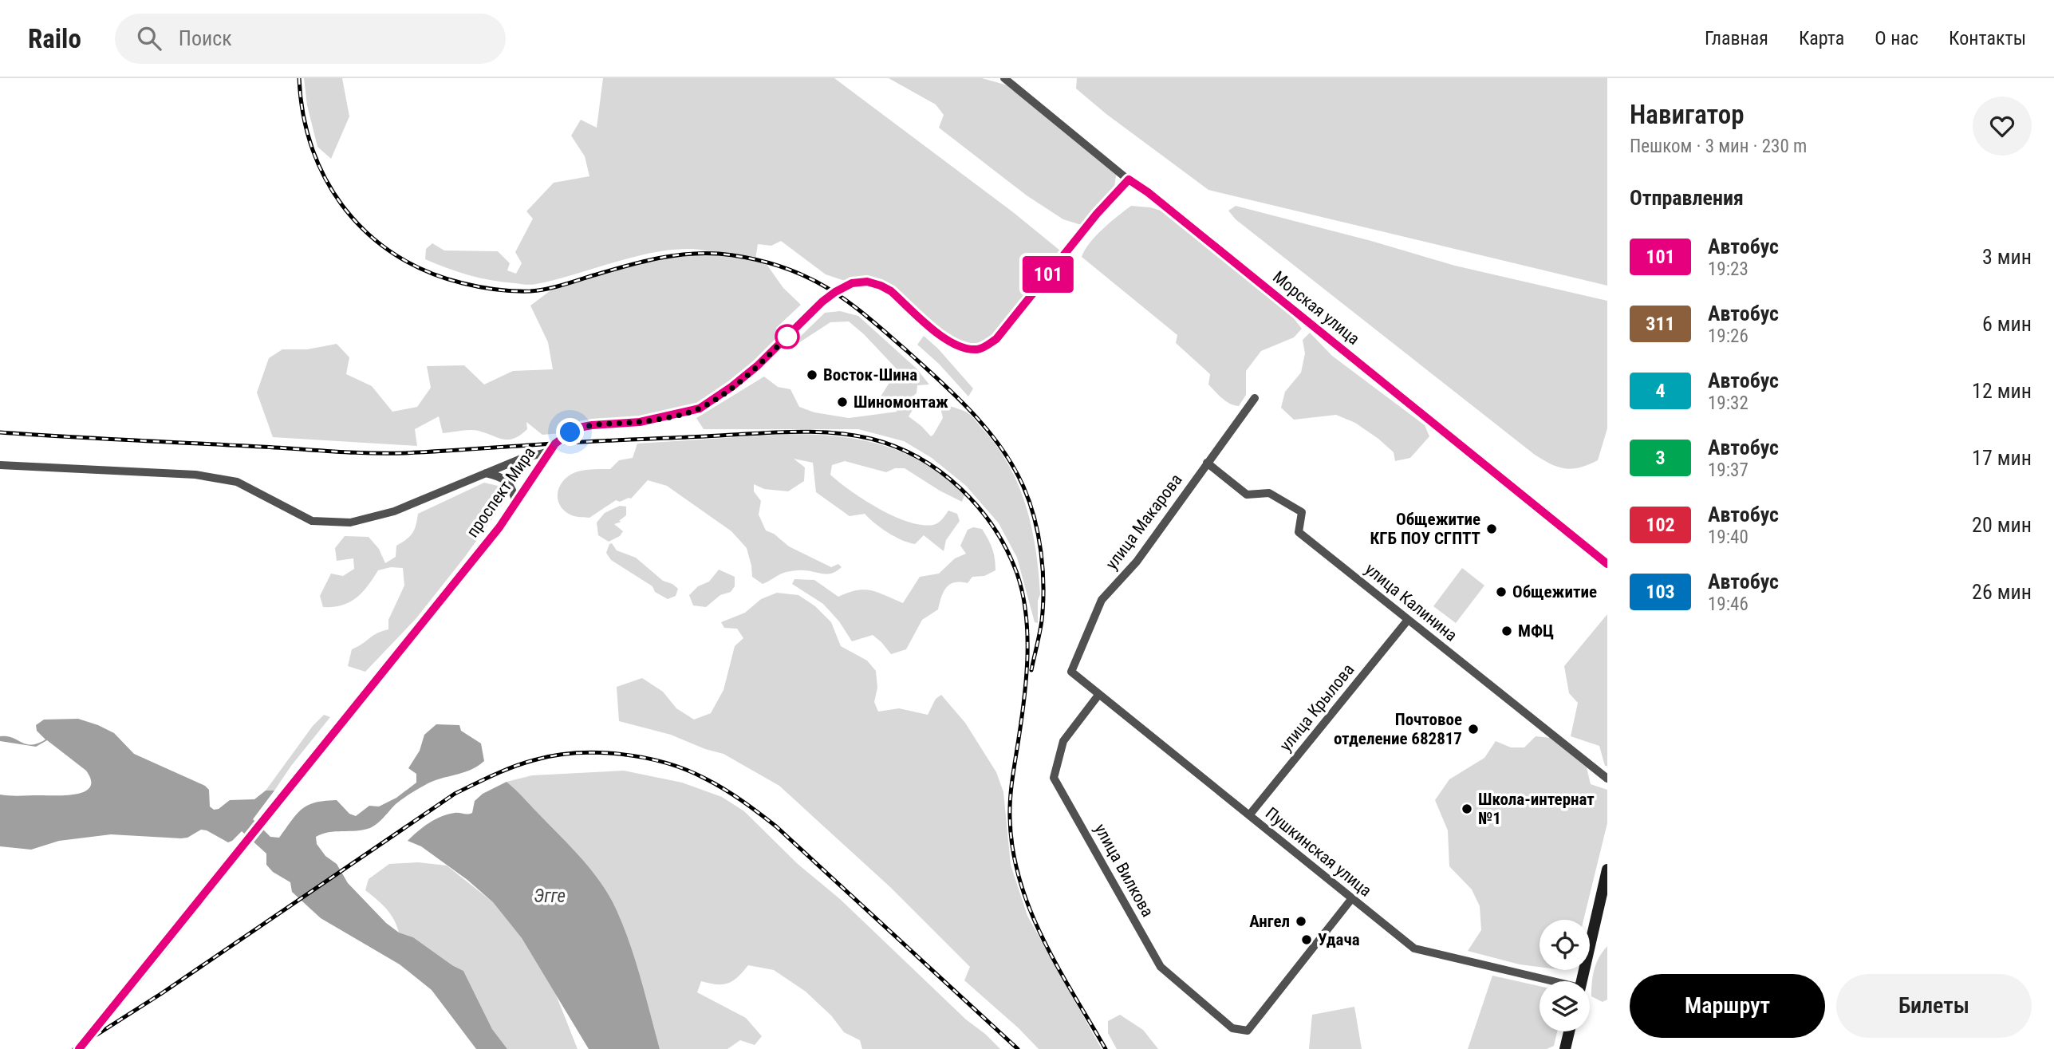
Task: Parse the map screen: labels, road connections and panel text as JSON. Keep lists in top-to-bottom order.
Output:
{
  "streets": {
    "main road": ["Морская улица", "проспект Мира"],
    "street": [
      "улица Макарова",
      "улица Калинина",
      "улица Крылова",
      "Пушкинская улица",
      "улица Вилкова"
    ]
  },
  "crossings": [
    ["Морская улица", "проспект Мира"],
    ["улица Макарова", "улица Калинина"],
    ["улица Макарова", "Пушкинская улица"],
    ["улица Калинина", "улица Крылова"],
    ["улица Крылова", "Пушкинская улица"],
    ["Пушкинская улица", "улица Вилкова"]
  ],
  "water": ["Эгге"],
  "places": [
    "Восток-Шина",
    "Шиномонтаж",
    "Общежитие КГБ ПОУ СГПТТ",
    "Общежитие",
    "МФЦ",
    "Почтовое отделение 682817",
    "Школа-интернат №1",
    "Ангел",
    "Удача"
  ],
  "lines": ["bus line 101"],
  "page": {
    "header": "Railo",
    "search": "Поиск",
    "nav": [
      "Главная",
      "Карта",
      "О нас",
      "Контакты"
    ],
    "on_map": "101",
    "heading": [
      ["Навигатор", "Пешком · 3 мин · 230 m"],
      "Отправления"
    ],
    "list": [
      {
        "mark": "101",
        "name": "Автобус",
        "note": "19:23",
        "value": "3 мин"
      },
      {
        "mark": "311",
        "name": "Автобус",
        "note": "19:26",
        "value": "6 мин"
      },
      {
        "mark": "4",
        "name": "Автобус",
        "note": "19:32",
        "value": "12 мин"
      },
      {
        "mark": "3",
        "name": "Автобус",
        "note": "19:37",
        "value": "17 мин"
      },
      {
        "mark": "102",
        "name": "Автобус",
        "note": "19:40",
        "value": "20 мин"
      },
      {
        "mark": "103",
        "name": "Автобус",
        "note": "19:46",
        "value": "26 мин"
      }
    ],
    "buttons": ["Маршрут", "Билеты"]
  }
}
